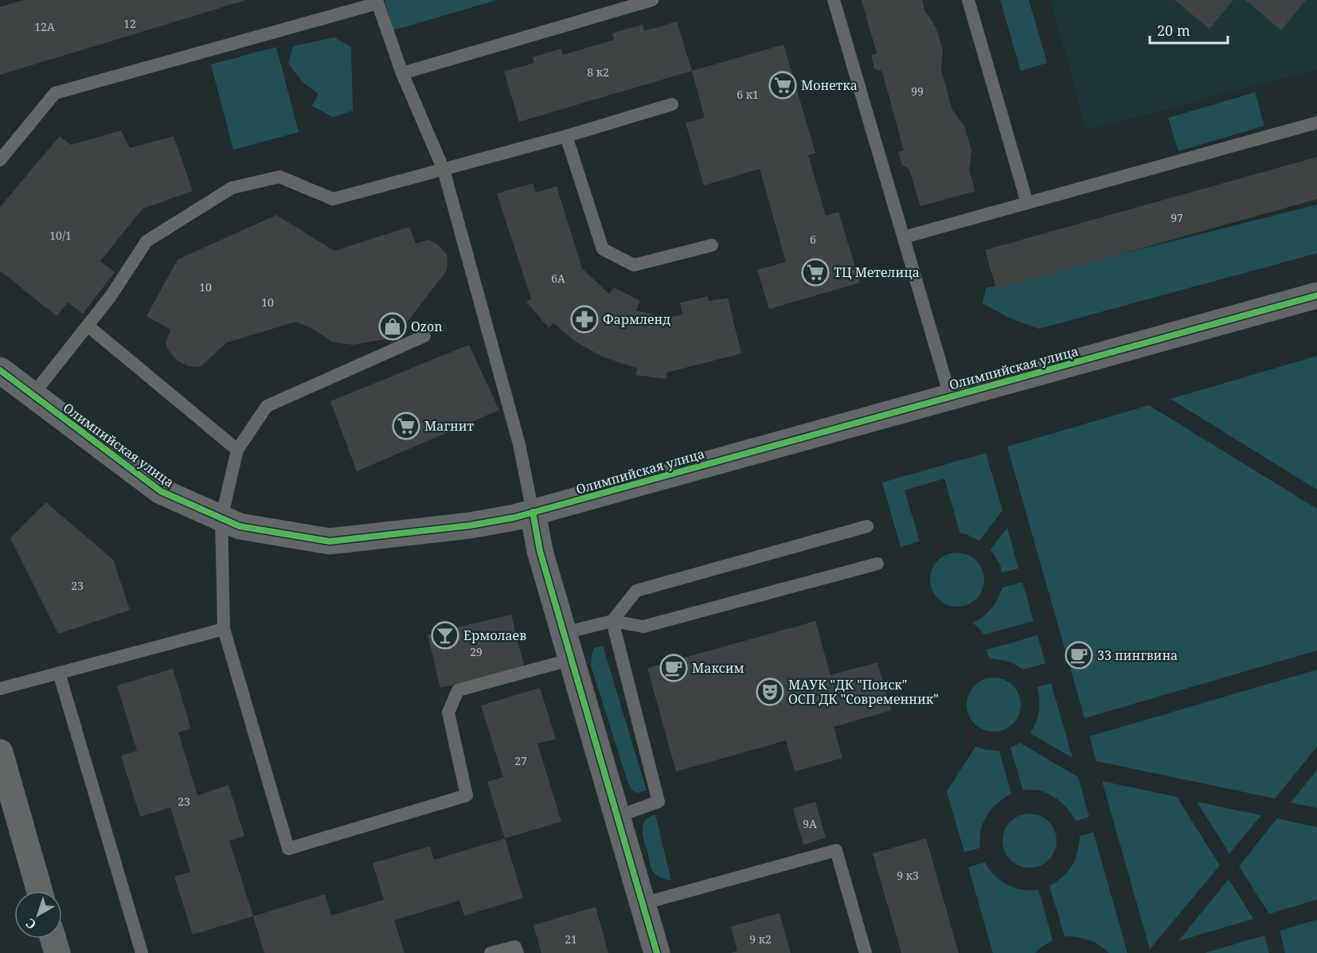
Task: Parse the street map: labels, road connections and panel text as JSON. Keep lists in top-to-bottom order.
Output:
{
  "streets": {
    "street": ["Олимпийская улица"]
  },
  "places": {
    "supermarket": ["Монетка", "ТЦ Метелица", "Магнит"],
    "pharmacy": ["Фармленд"],
    "shop": ["Ozon"],
    "bar": ["Ермолаев"],
    "cafe": ["33 пингвина", "Максим"],
    "theatre": ["МАУК \"ДК \"Поиск\" ОСП ДК \"Современник\""]
  },
  "house_numbers": [
    "12",
    "12А",
    "8 к2",
    "99",
    "6 к1",
    "97",
    "10/1",
    "6",
    "6А",
    "10",
    "10",
    "23",
    "29",
    "27",
    "23",
    "9А",
    "9 к3",
    "21",
    "9 к2"
  ],
  "scale_bar": "20 m",
  "north": "bottom left"
}
